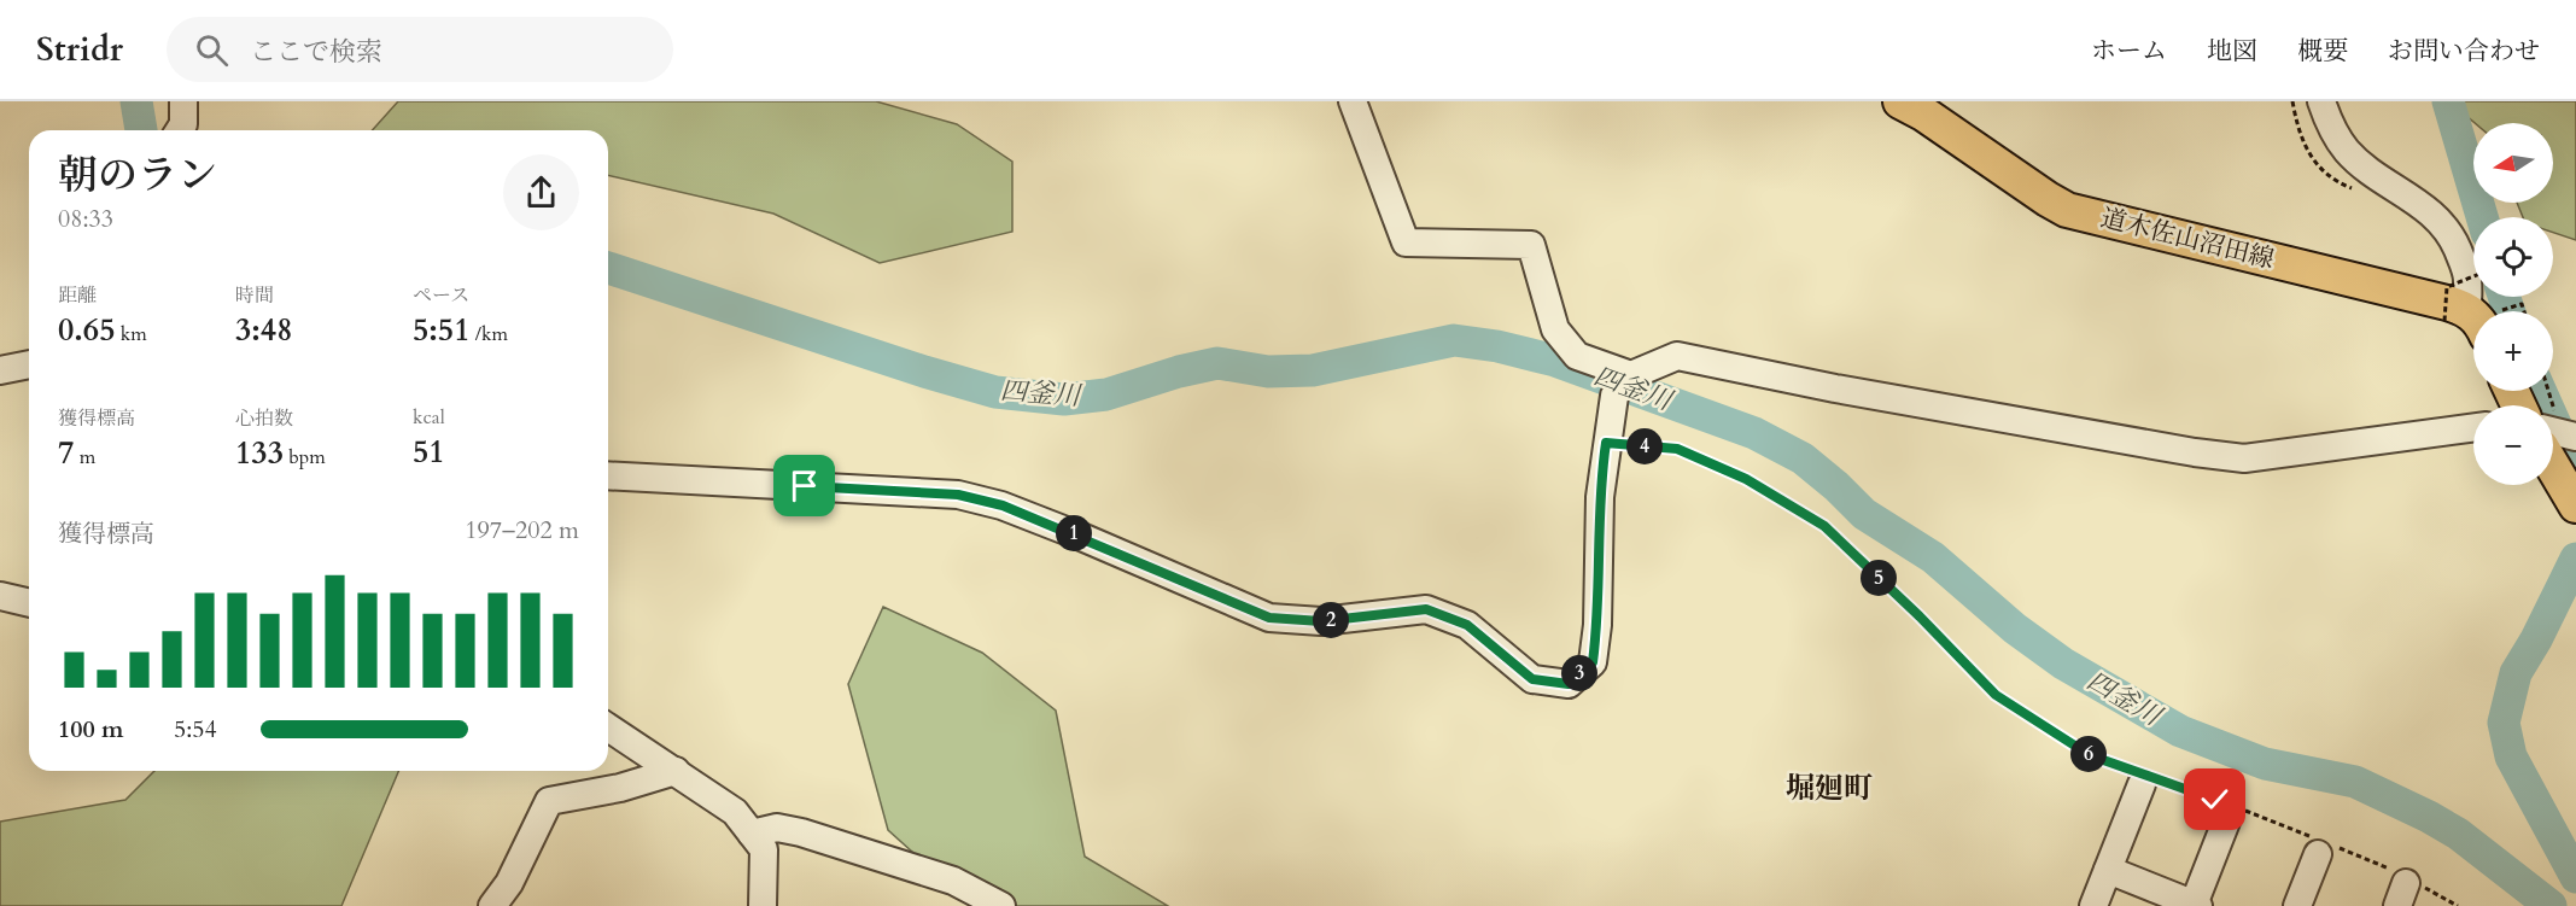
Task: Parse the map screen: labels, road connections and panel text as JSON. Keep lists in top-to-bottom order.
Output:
{
  "streets": {
    "main road": ["道木佐山沼田線"]
  },
  "districts": ["堀廻町"],
  "water": ["四釜川"],
  "north": "left",
  "page": {
    "header": "Stridr",
    "search": "ここで検索",
    "nav": [
      "ホーム",
      "地図",
      "概要",
      "お問い合わせ"
    ],
    "map_buttons": ["+", "−"],
    "heading": ["朝のラン", "08:33"],
    "stats": [
      ["距離", "0.65 km"],
      ["時間", "3:48"],
      ["ペース", "5:51 /km"],
      ["獲得標高", "7 m"],
      ["心拍数", "133 bpm"],
      ["kcal", "51"]
    ],
    "pins": [
      "4",
      "1",
      "5",
      "2",
      "3",
      "6"
    ],
    "chart": ["獲得標高", "197–202 m"],
    "list": [
      {
        "name": "100 m",
        "note": "5:54"
      }
    ]
  }
}
